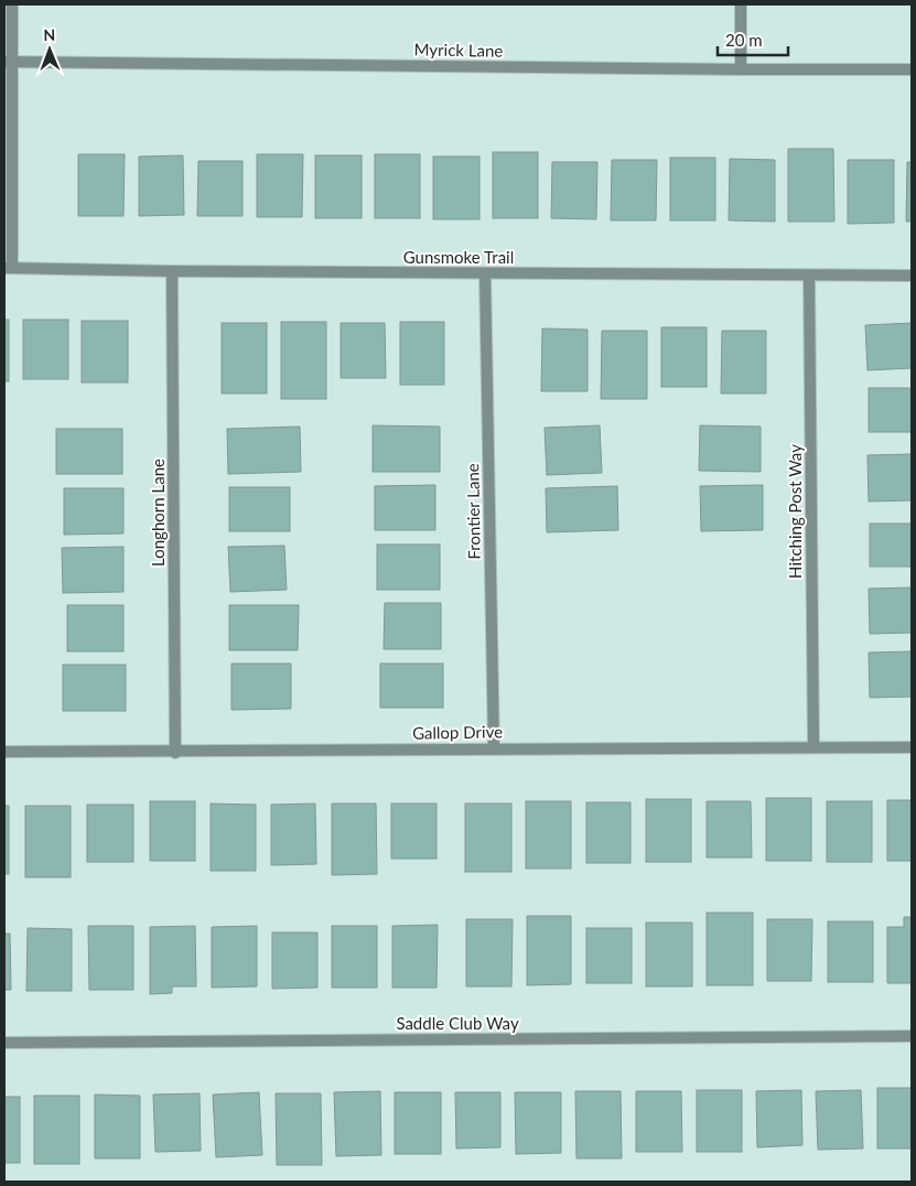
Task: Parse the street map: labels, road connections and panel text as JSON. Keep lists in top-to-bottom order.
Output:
{
  "streets": {
    "street": [
      "Myrick Lane",
      "Gunsmoke Trail",
      "Frontier Lane",
      "Hitching Post Way",
      "Longhorn Lane",
      "Gallop Drive",
      "Saddle Club Way"
    ]
  },
  "crossings": [
    ["Gunsmoke Trail", "Frontier Lane"],
    ["Gunsmoke Trail", "Hitching Post Way"],
    ["Gunsmoke Trail", "Longhorn Lane"],
    ["Frontier Lane", "Gallop Drive"],
    ["Hitching Post Way", "Gallop Drive"],
    ["Longhorn Lane", "Gallop Drive"]
  ],
  "scale_bar": "20 m",
  "north": "top"
}
